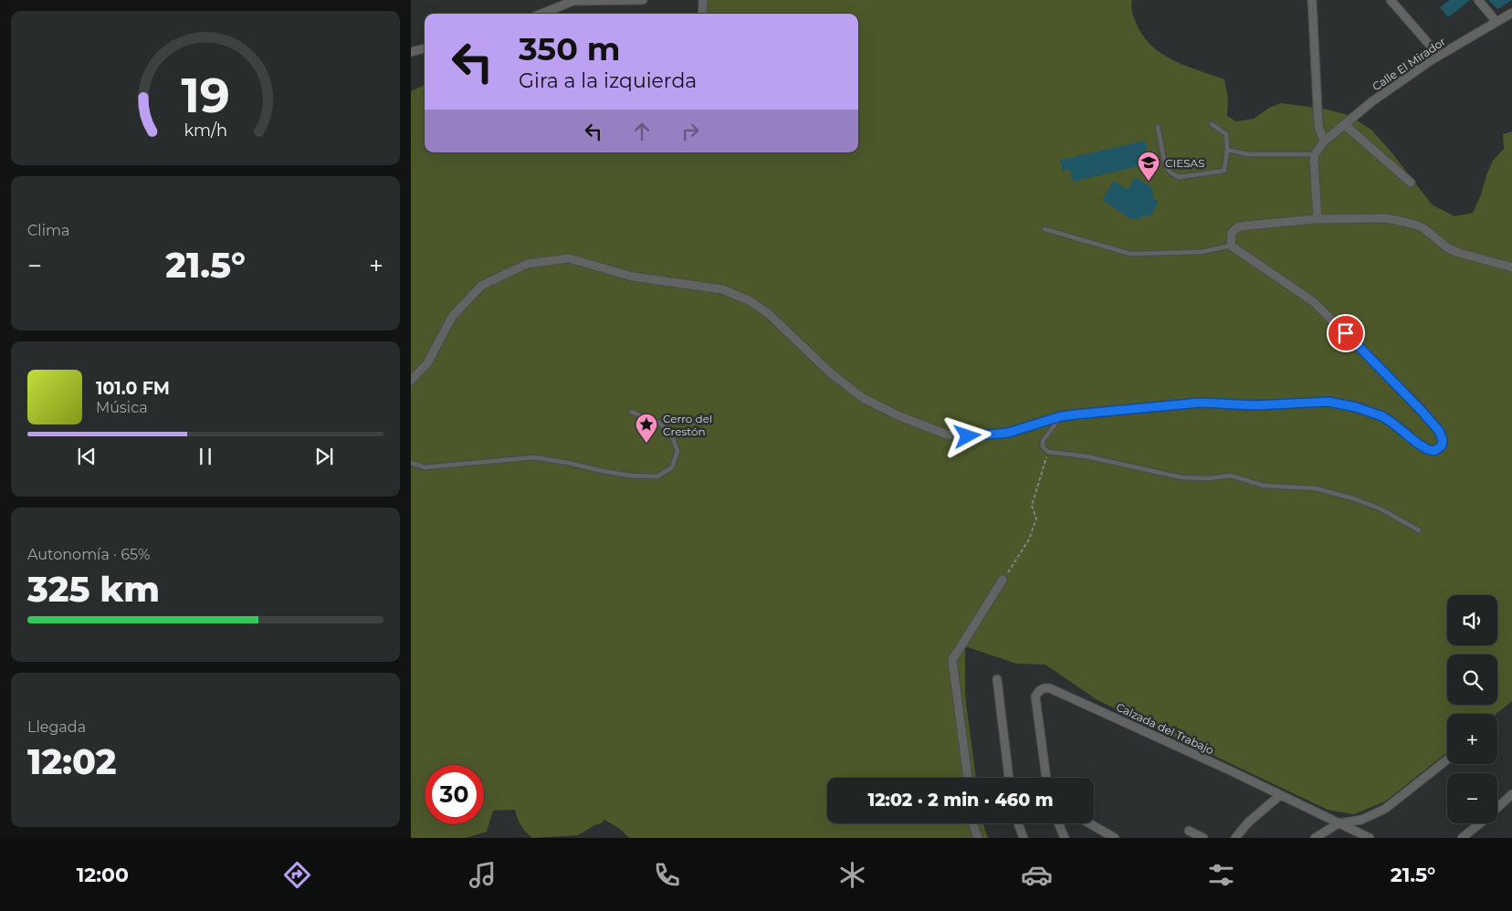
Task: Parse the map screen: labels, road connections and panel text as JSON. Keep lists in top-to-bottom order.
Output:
{
  "streets": {
    "street": ["Calle El Mirador", "Calzada del Trabajo"]
  },
  "places": {
    "school or university": ["CIESAS"],
    "place": ["Cerro del Crestón"]
  },
  "page": {
    "turn": ["350 m", "Gira a la izquierda"],
    "tile": [
      "Clima",
      ["Autonomía · 65%", "325 km"],
      ["Llegada", "12:02"]
    ],
    "heat": ["−", "21.5°", "+"],
    "song": ["101.0 FM", "Música"],
    "map_buttons": ["+", "−"],
    "limit": "30",
    "trip": "12:02 · 2 min · 460 m",
    "tabs": ["12:00", "21.5°"],
    "gauge": ["19", "km/h"]
  }
}
